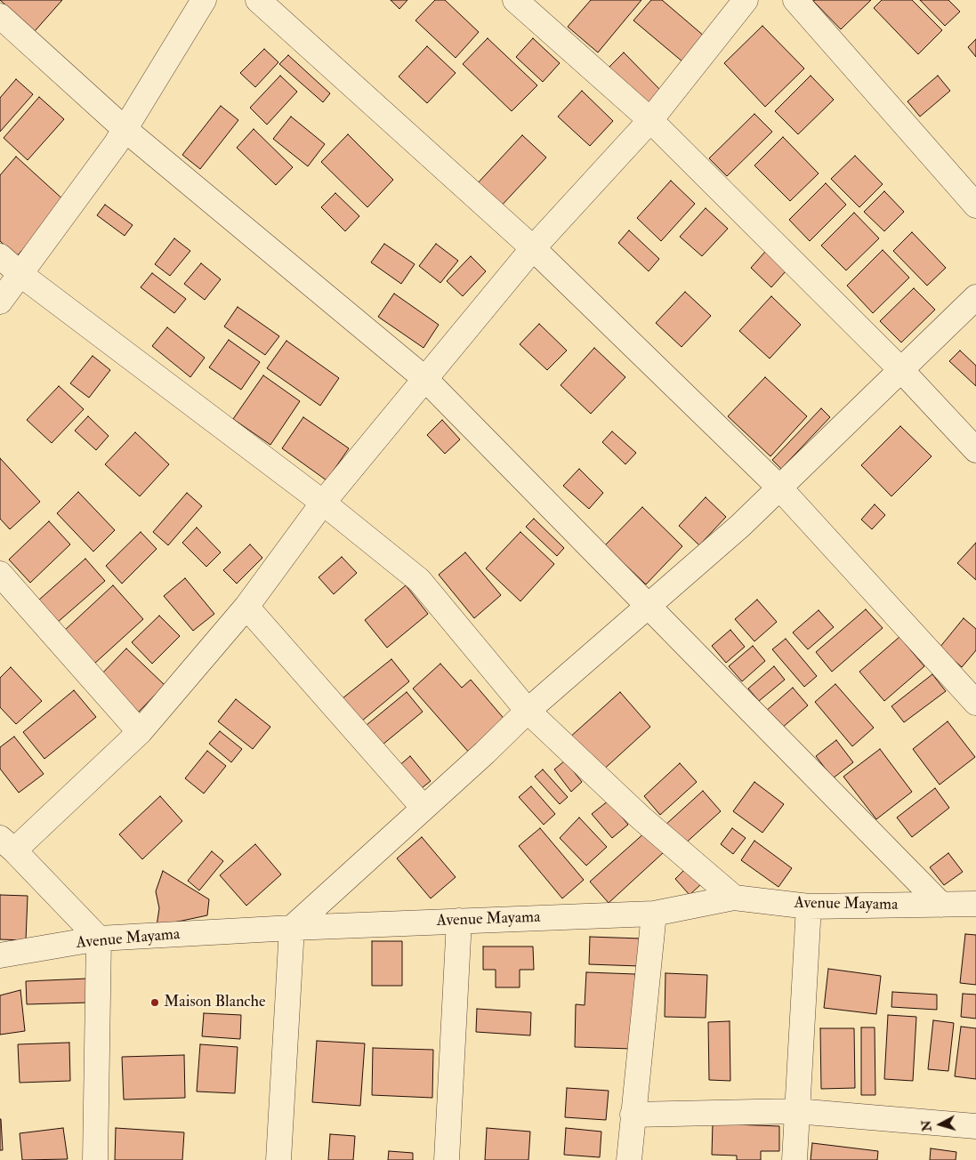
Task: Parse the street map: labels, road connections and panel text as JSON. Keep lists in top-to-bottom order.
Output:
{
  "streets": {
    "street": ["Avenue Mayama"]
  },
  "places": ["Maison Blanche"],
  "north": "left"
}
